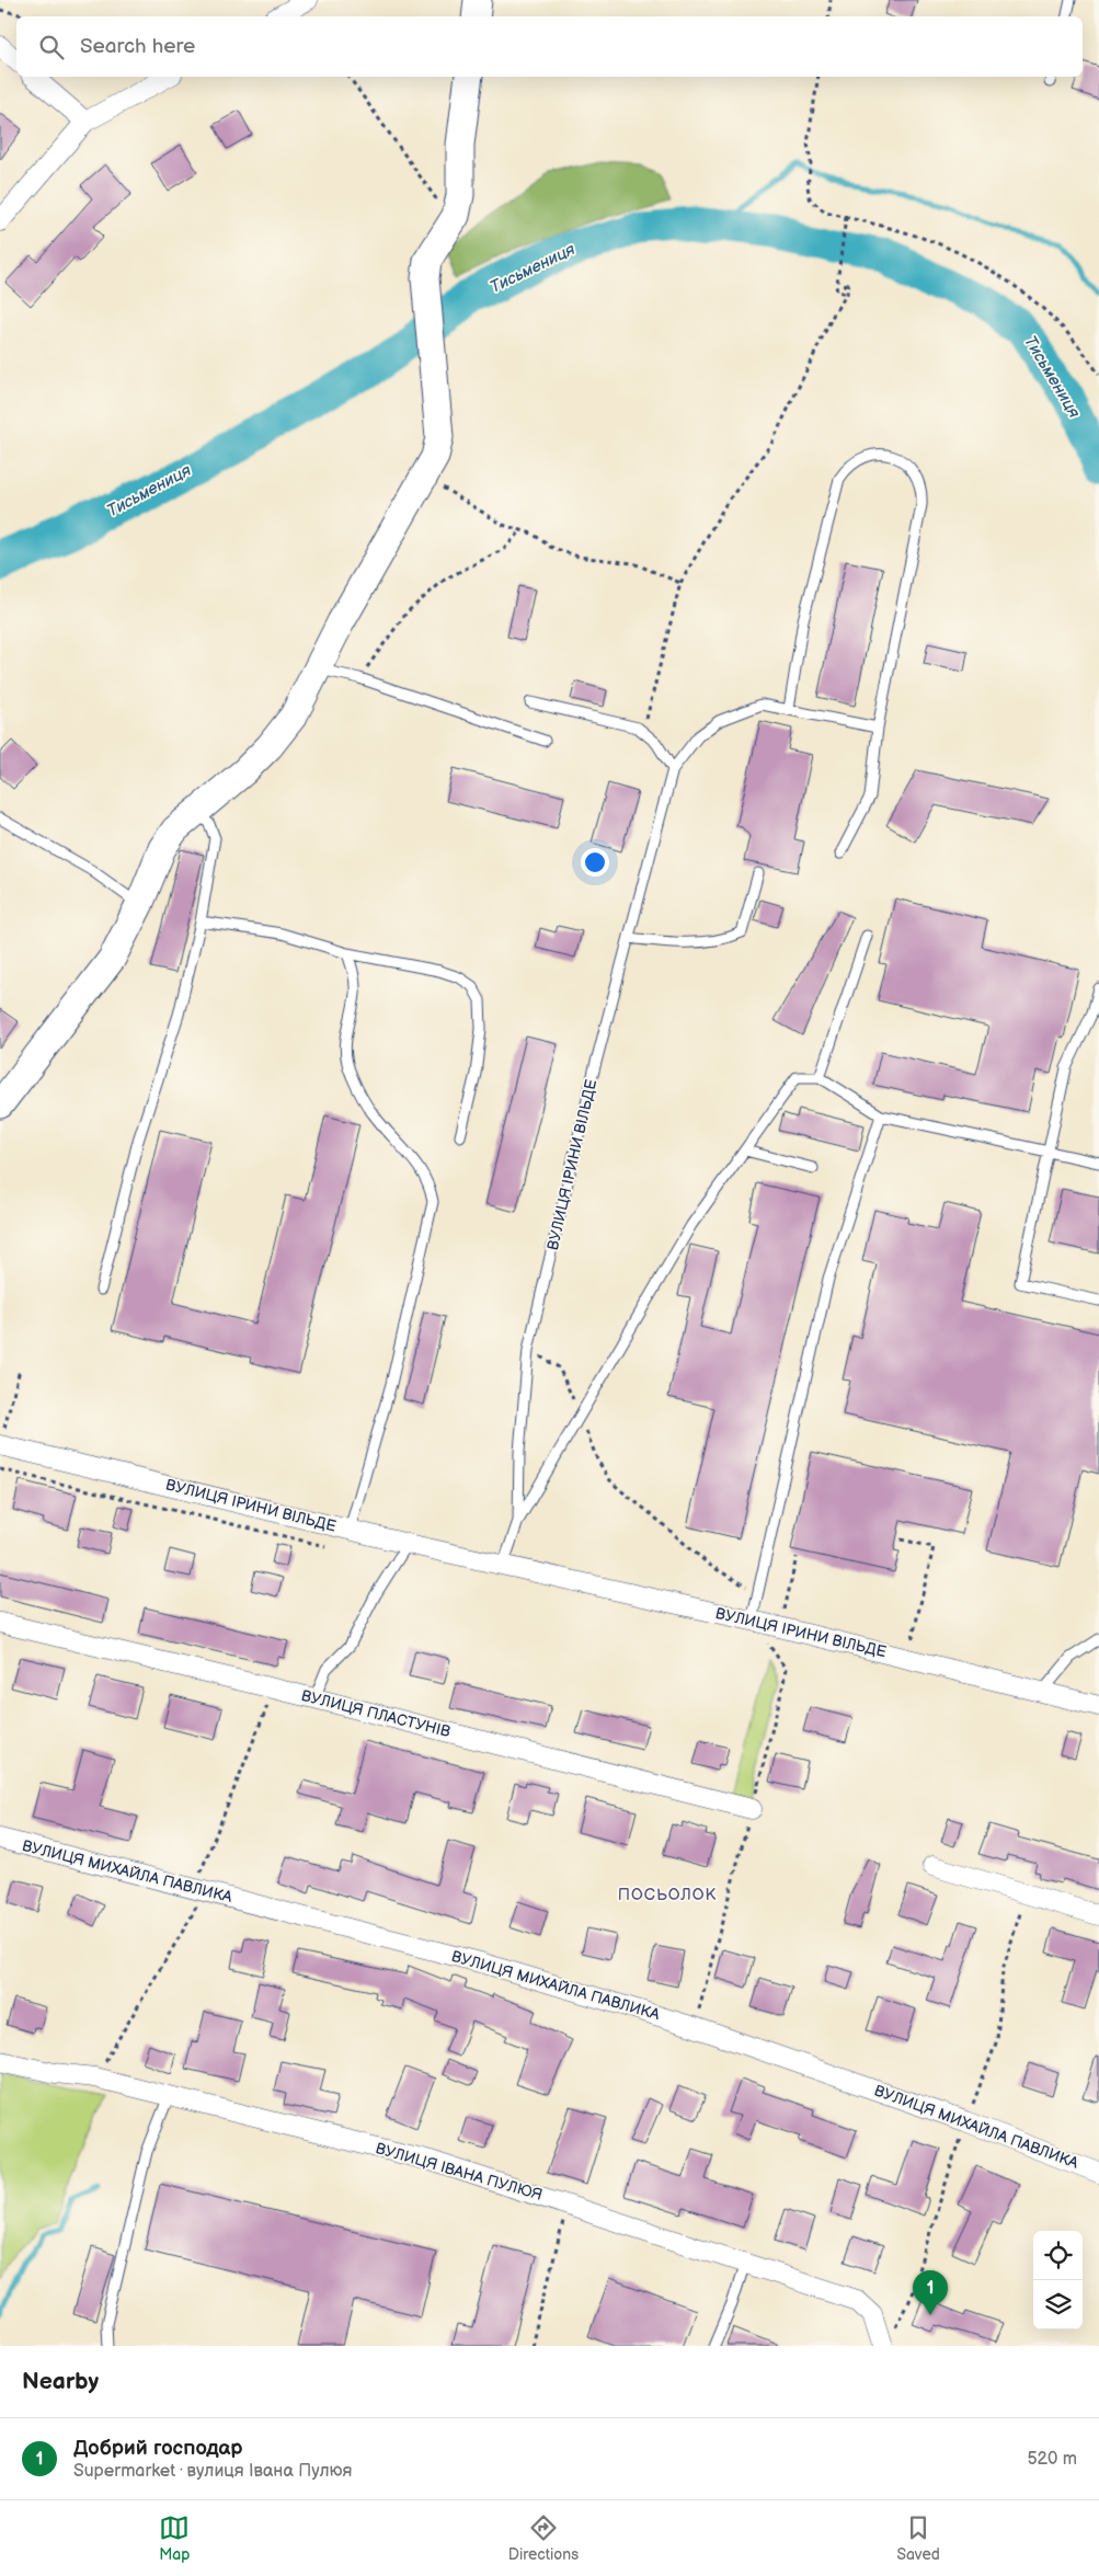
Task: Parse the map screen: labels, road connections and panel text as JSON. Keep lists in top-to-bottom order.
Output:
{
  "streets": {
    "street": [
      "ВУЛИЦЯ ІРИНИ ВІЛЬДЕ",
      "ВУЛИЦЯ ПЛАСТУНІВ",
      "ВУЛИЦЯ МИХАЙЛА ПАВЛИКА",
      "ВУЛИЦЯ ІВАНА ПУЛЮЯ"
    ]
  },
  "districts": ["ПОСЬОЛОК"],
  "water": ["Тисьмениця"],
  "page": {
    "search": "Search here",
    "pins": "1",
    "heading": "Nearby",
    "list": [
      {
        "mark": "1",
        "name": "Добрий господар",
        "note": "Supermarket · вулиця Івана Пулюя",
        "value": "520 m"
      }
    ],
    "nav": ["Map", "Directions", "Saved"]
  }
}
